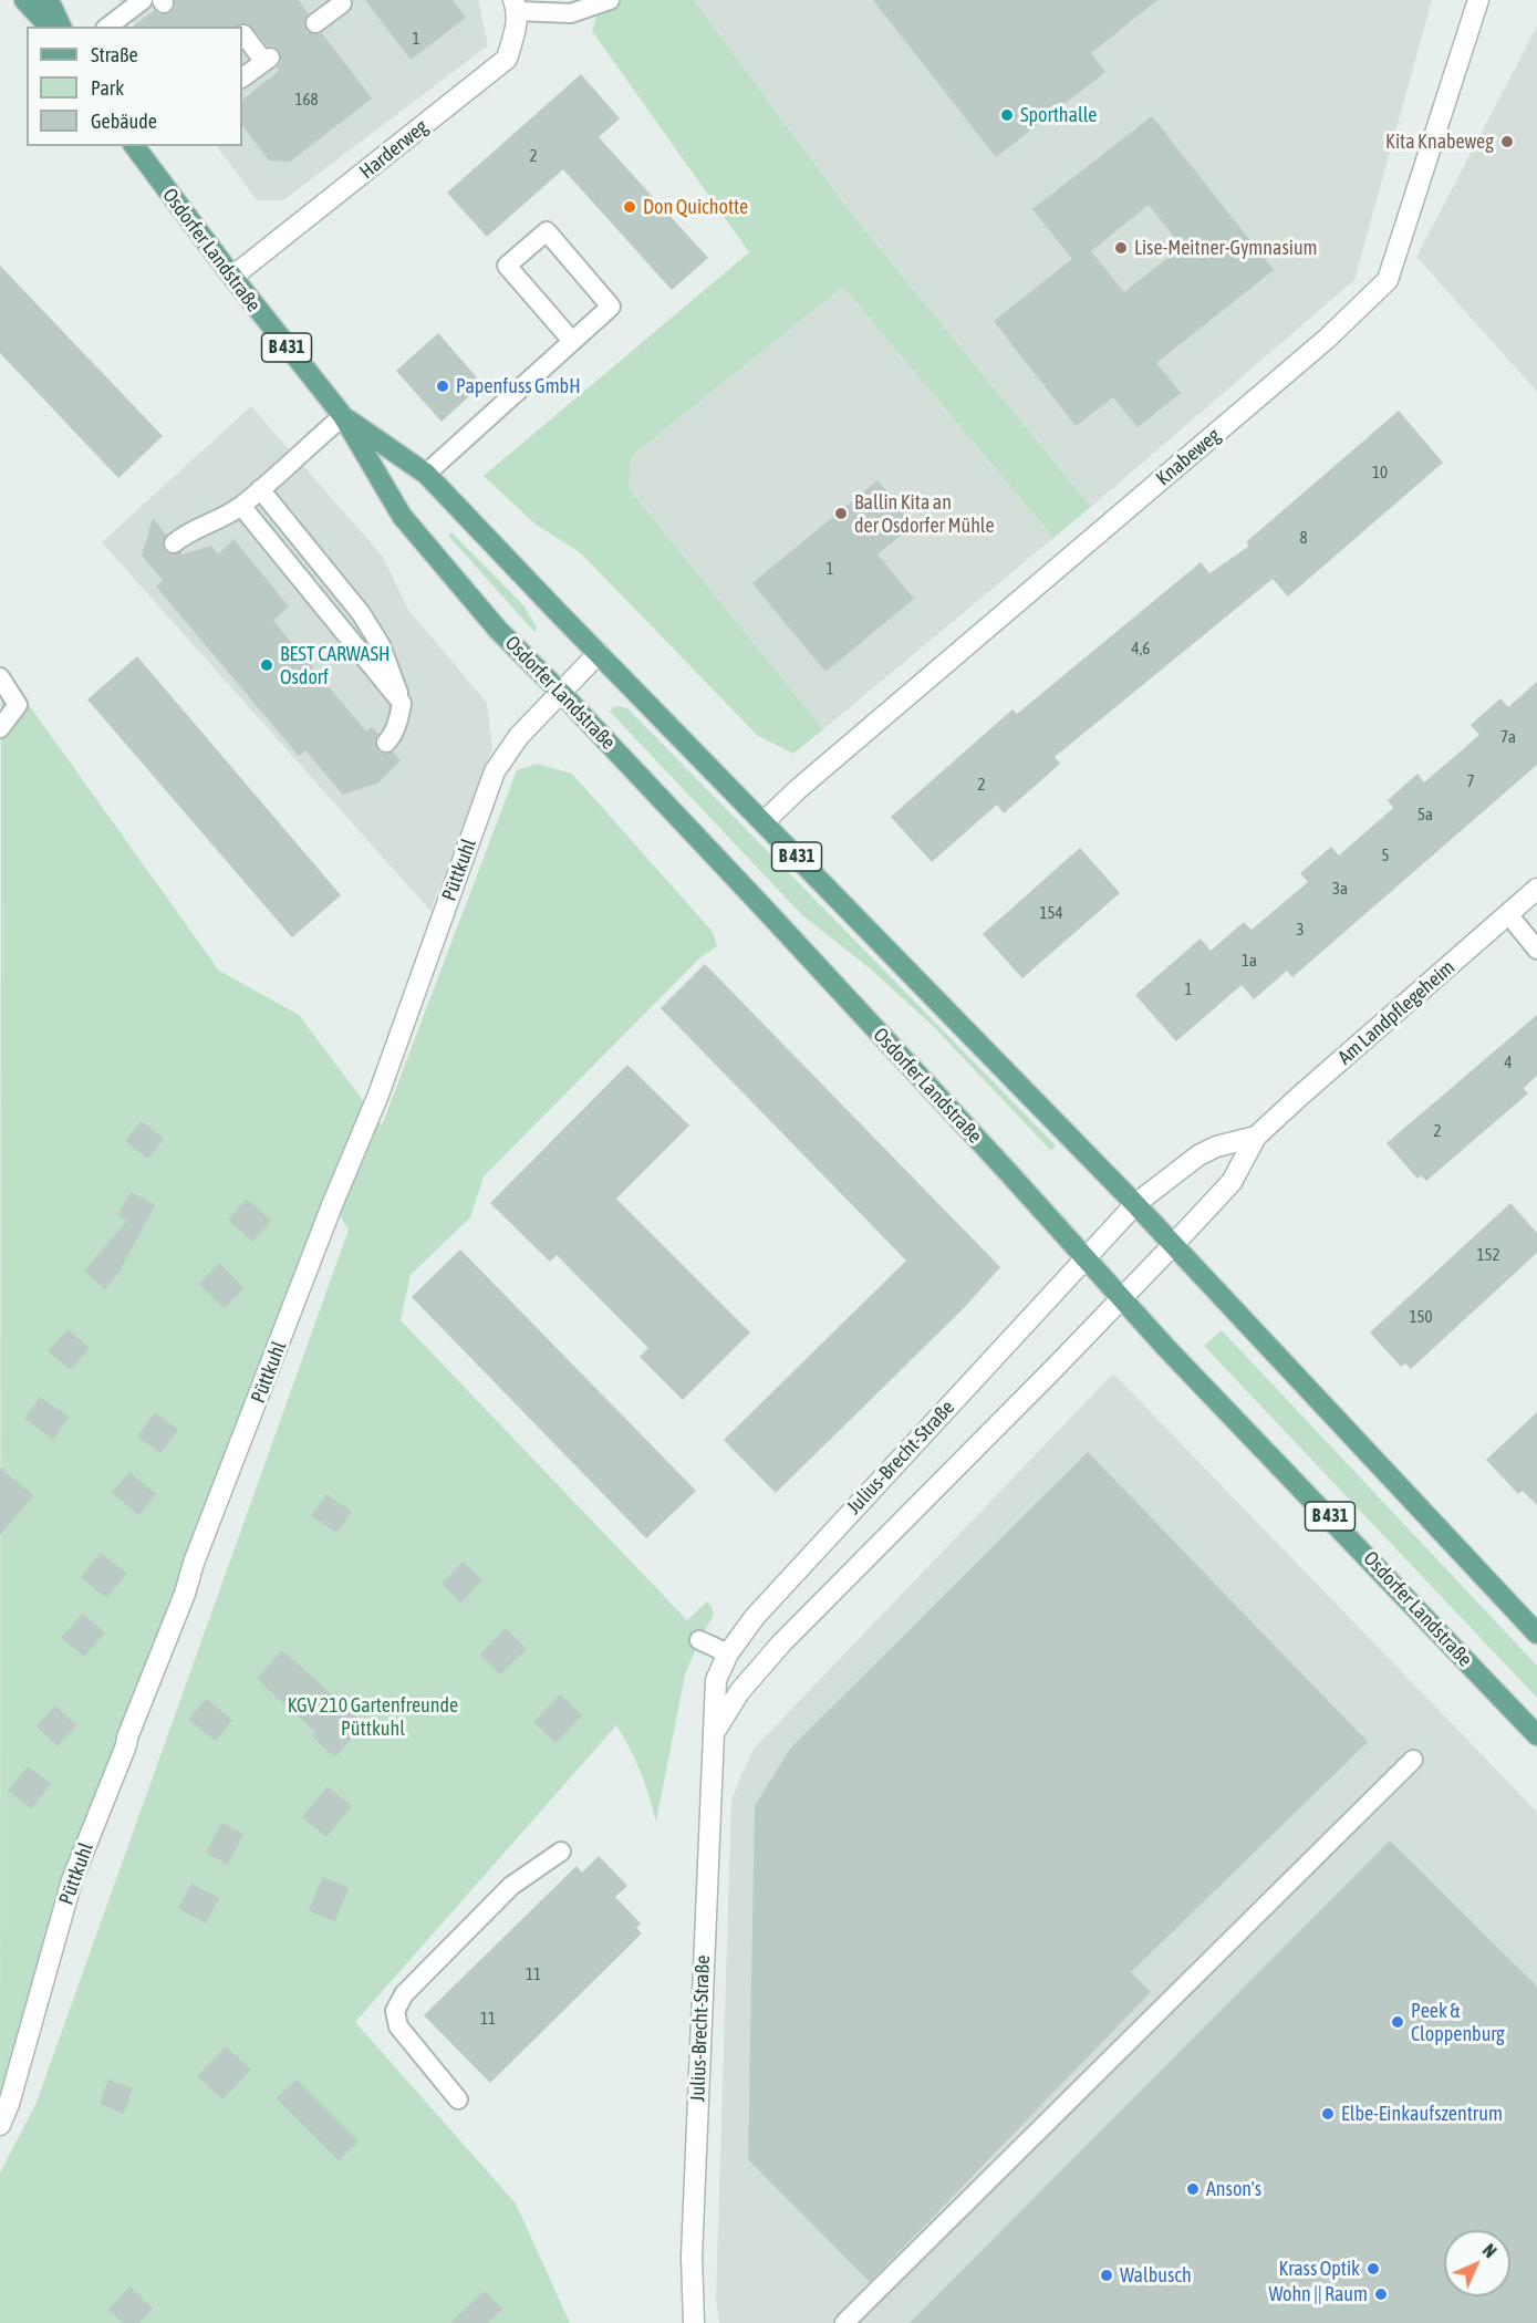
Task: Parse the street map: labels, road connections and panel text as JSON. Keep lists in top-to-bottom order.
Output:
{
  "streets": {
    "main road": ["Osdorfer Landstraße", "B 431"],
    "street": [
      "Harderweg",
      "Knabeweg",
      "Püttkuhl",
      "Am Landpflegeheim",
      "Julius-Brecht-Straße"
    ]
  },
  "crossings": [
    ["Harderweg", "Osdorfer Landstraße"],
    ["Osdorfer Landstraße", "Knabeweg"],
    ["Osdorfer Landstraße", "Püttkuhl"],
    ["Osdorfer Landstraße", "Am Landpflegeheim"],
    ["Osdorfer Landstraße", "Julius-Brecht-Straße"],
    ["Am Landpflegeheim", "Julius-Brecht-Straße"]
  ],
  "parks": ["KGV 210 Gartenfreunde Püttkuhl"],
  "places": [
    "Sporthalle",
    "Kita Knabeweg",
    "Don Quichotte",
    "Lise-Meitner-Gymnasium",
    "Papenfuss GmbH",
    "Ballin Kita an der Osdorfer Mühle",
    "BEST CARWASH Osdorf",
    "Peek & Cloppenburg",
    "Elbe-Einkaufszentrum",
    "Anson's",
    "Krass Optik",
    "Walbusch",
    "Wohn || Raum"
  ],
  "house_numbers": [
    "1",
    "168",
    "2",
    "10",
    "8",
    "1",
    "4,6",
    "7a",
    "7",
    "2",
    "5a",
    "5",
    "3a",
    "154",
    "3",
    "1a",
    "1",
    "4",
    "2",
    "152",
    "150",
    "11",
    "11"
  ],
  "legend": ["Straße", "Park", "Gebäude"],
  "north": "top right"
}
